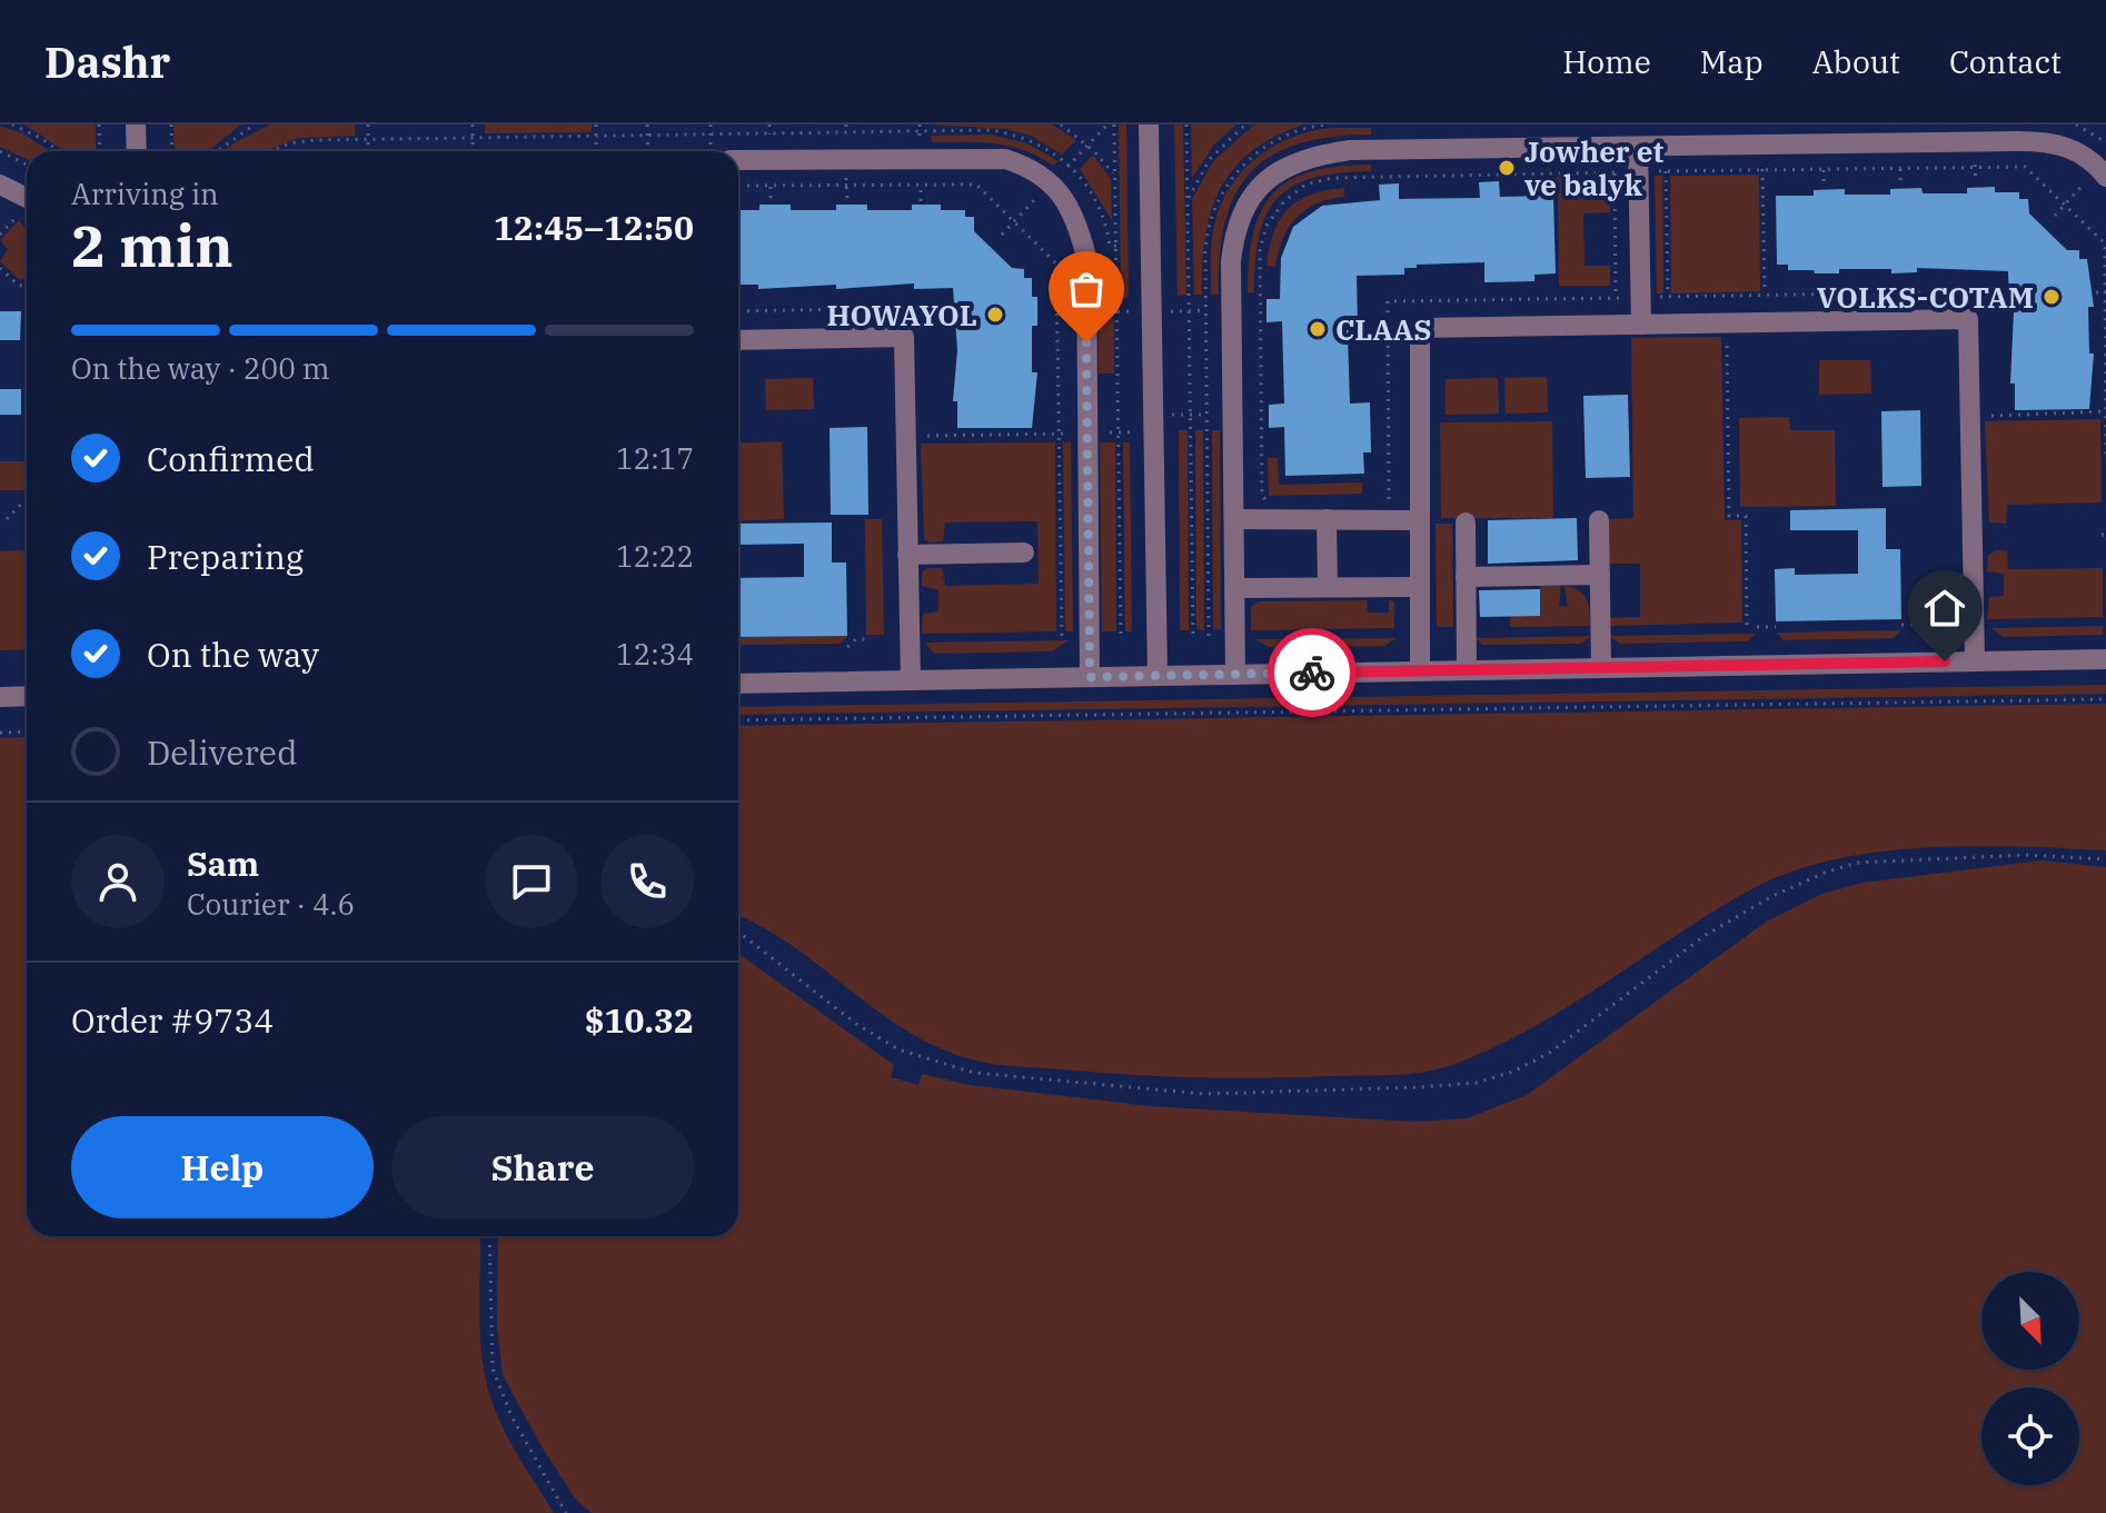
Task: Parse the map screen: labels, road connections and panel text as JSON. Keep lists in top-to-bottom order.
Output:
{
  "places": [
    "Jowher et ve balyk",
    "VOLKS-COTAM",
    "HOWAYOL",
    "CLAAS"
  ],
  "north": "bottom right",
  "page": {
    "header": "Dashr",
    "nav": [
      "Home",
      "Map",
      "About",
      "Contact"
    ],
    "heading": ["2 min", "Arriving in", "12:45–12:50"],
    "panel": [
      "Sam",
      "Courier · 4.6",
      "Order #9734",
      "$10.32"
    ],
    "bar": "On the way · 200 m",
    "list": [
      ["Confirmed", "12:17"],
      ["Preparing", "12:22"],
      ["On the way", "12:34"],
      "Delivered"
    ],
    "buttons": ["Help", "Share"]
  }
}
